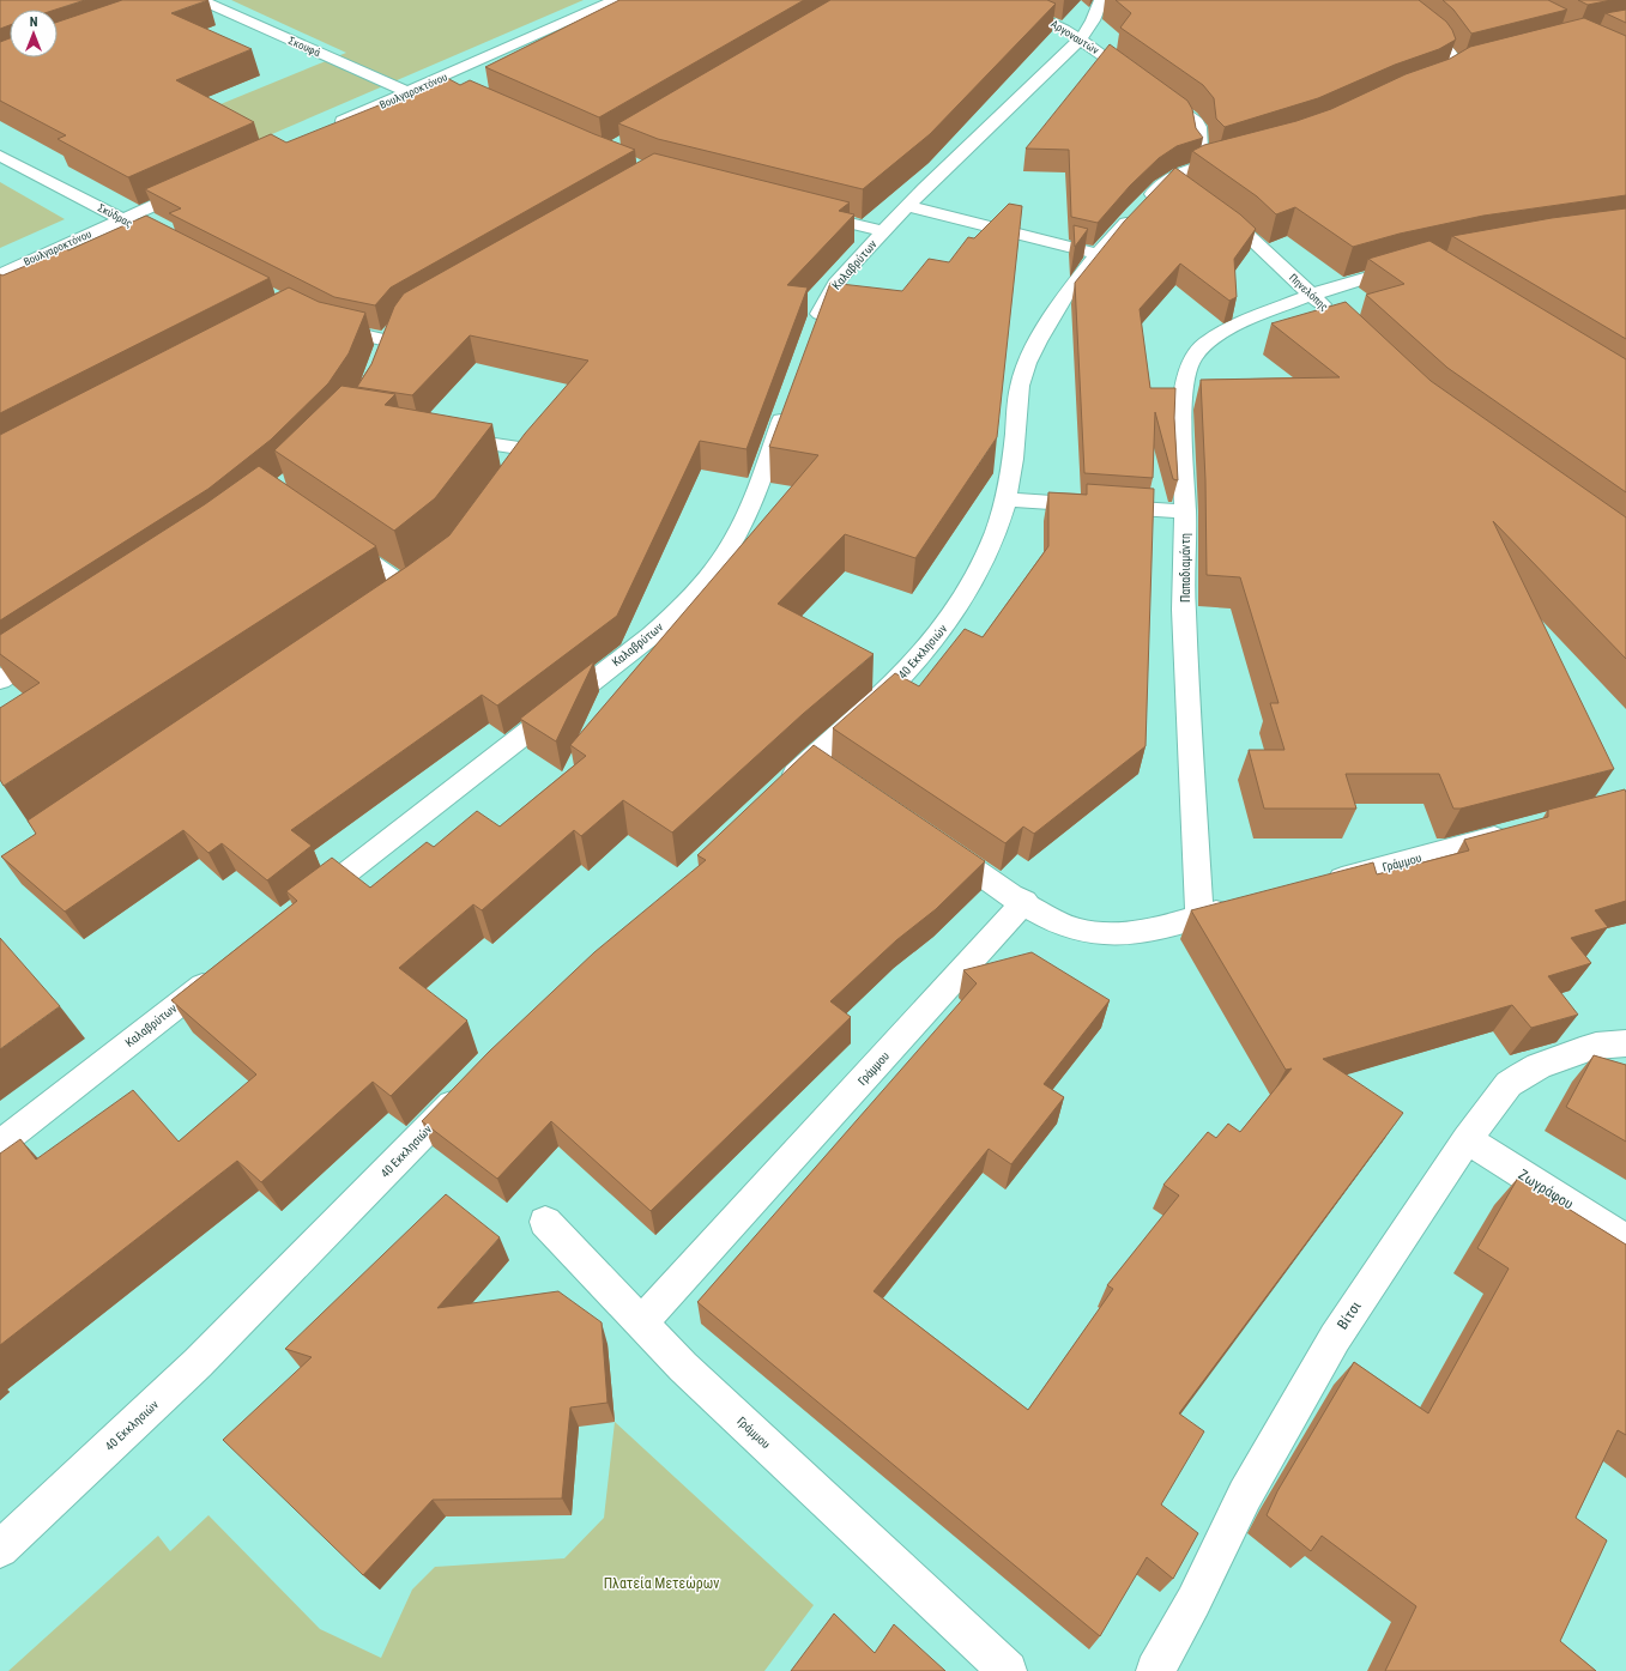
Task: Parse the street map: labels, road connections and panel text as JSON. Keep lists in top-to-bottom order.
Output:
{
  "streets": {
    "street": [
      "Αργοναυτών",
      "Σκουφά",
      "Βουλγαροκτόνου",
      "Σκύδρας",
      "Καλαβρύτων",
      "Πηνελόπης",
      "Παπαδιαμάντη",
      "40 Εκκλησιών",
      "Γράμμου",
      "Ζωγράφου",
      "Βίτσι"
    ]
  },
  "crossings": [
    ["Αργοναυτών", "Καλαβρύτων"],
    ["Σκουφά", "Βουλγαροκτόνου"],
    ["Βουλγαροκτόνου", "Σκύδρας"],
    ["Πηνελόπης", "Παπαδιαμάντη"],
    ["Ζωγράφου", "Βίτσι"]
  ],
  "parks": ["Πλατεία Μετεώρων"],
  "north": "top"
}
